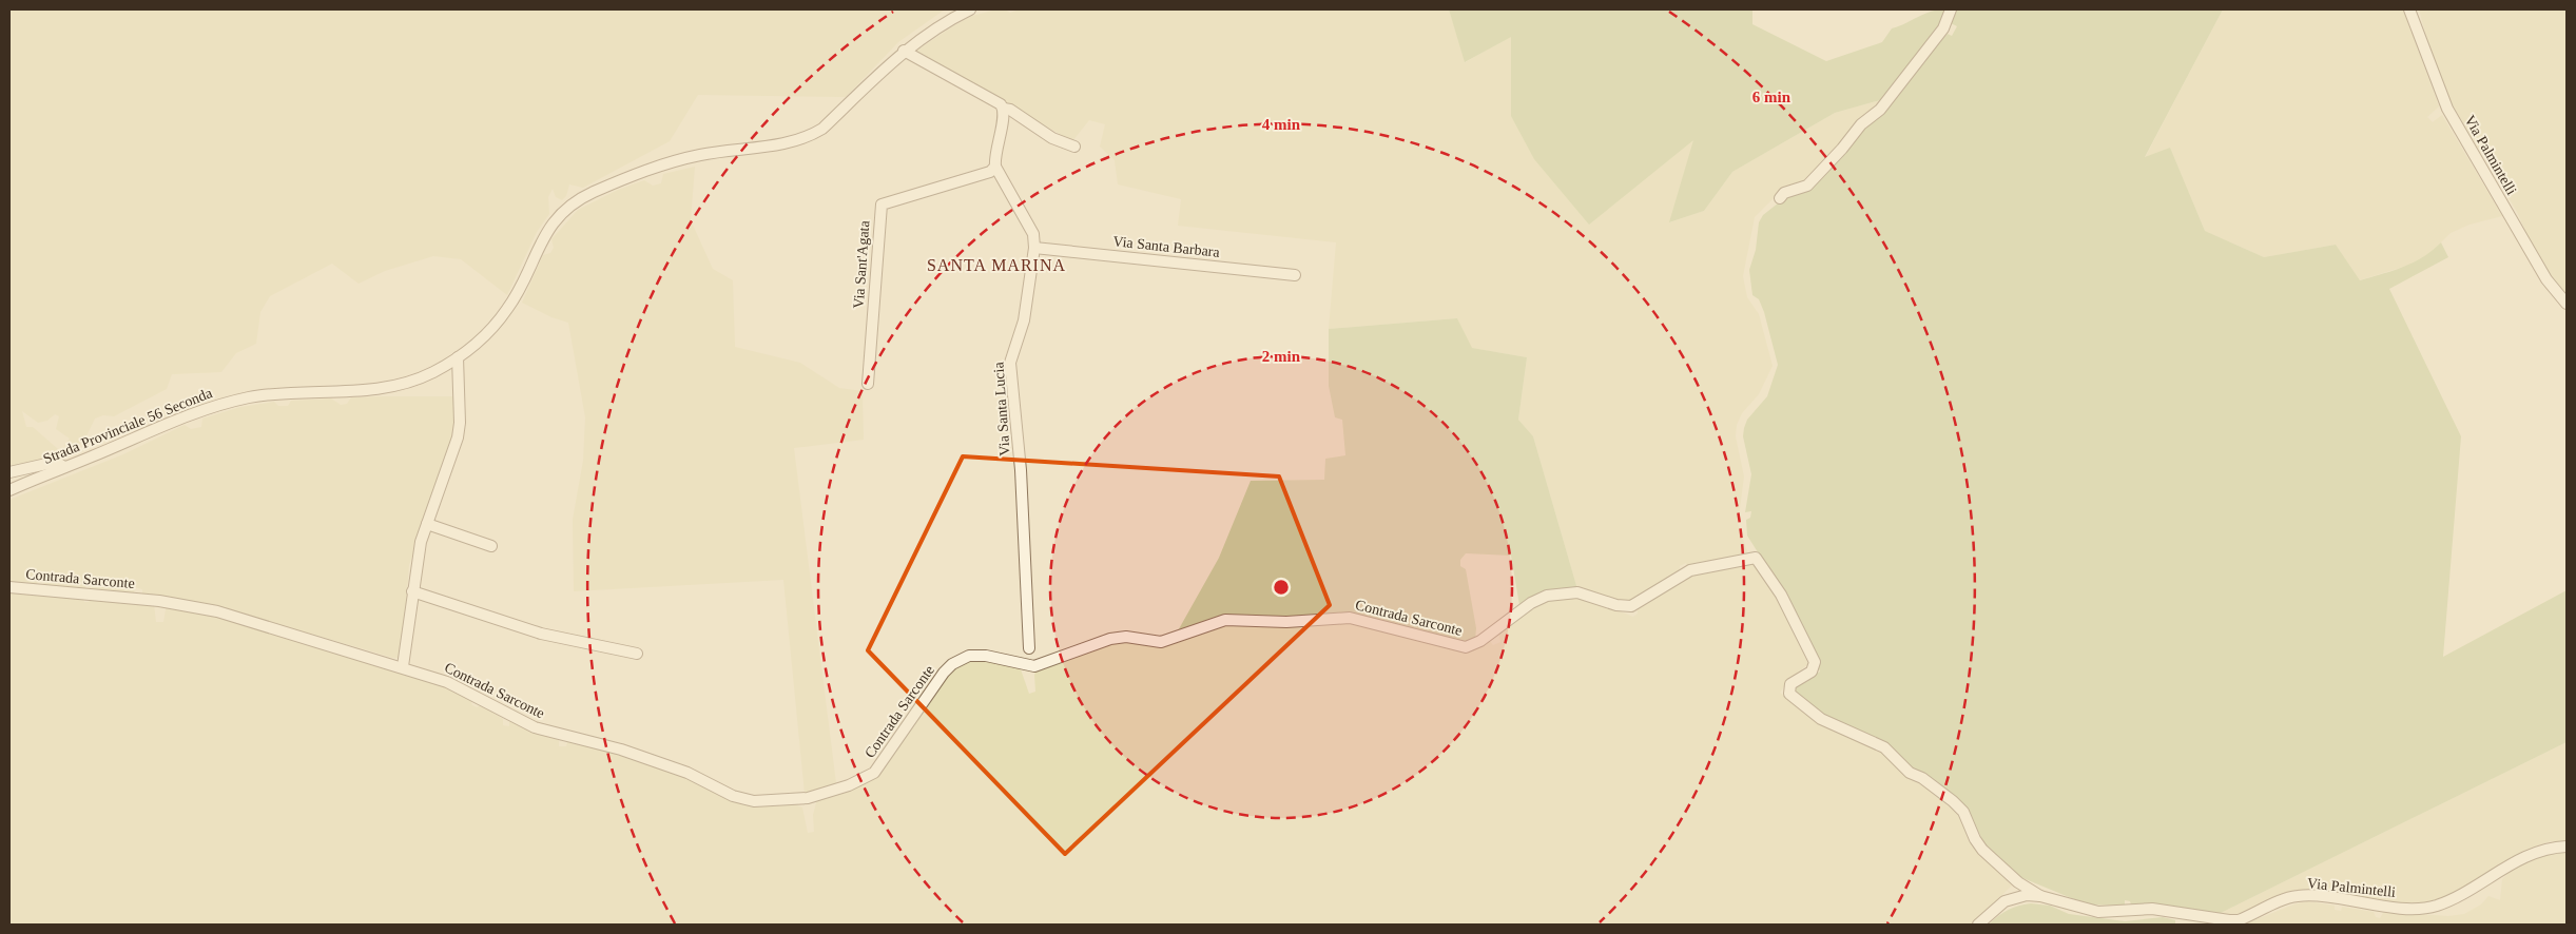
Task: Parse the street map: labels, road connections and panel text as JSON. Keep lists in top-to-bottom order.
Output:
{
  "streets": {
    "street": [
      "Via Palmintelli",
      "Via Santa Barbara",
      "Via Sant'Agata",
      "Via Santa Lucia",
      "Strada Provinciale 56 Seconda",
      "Contrada Sarconte"
    ]
  },
  "crossings": [
    ["Via Palmintelli", "Contrada Sarconte"],
    ["Via Santa Barbara", "Via Santa Lucia"],
    ["Via Sant'Agata", "Via Santa Lucia"]
  ],
  "districts": ["SANTA MARINA"],
  "rings": ["6 min", "4 min", "2 min"]
}
